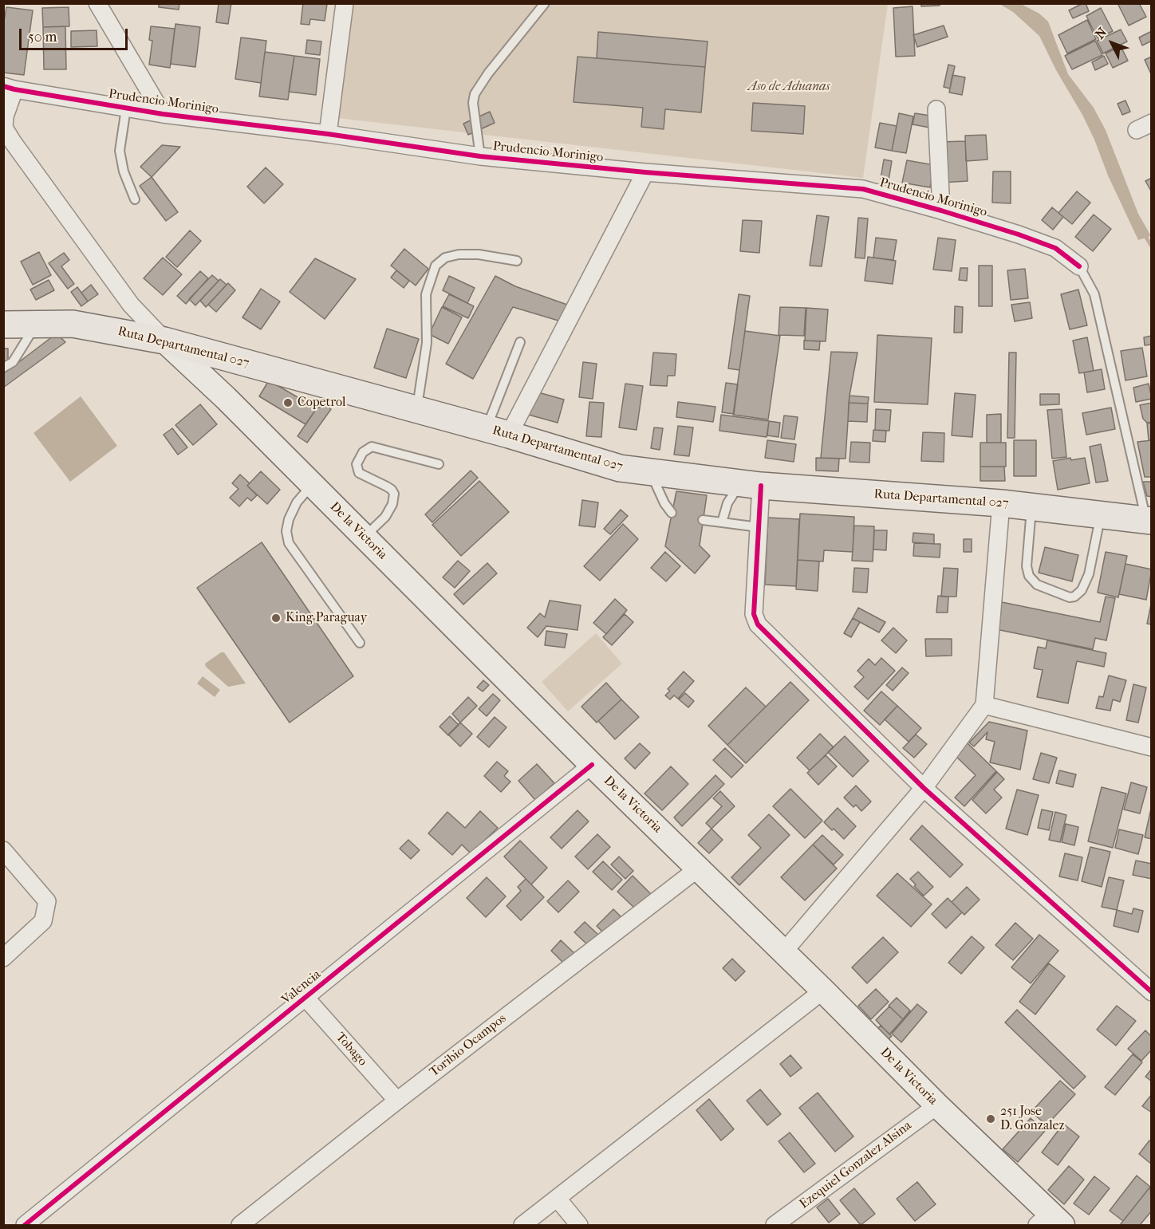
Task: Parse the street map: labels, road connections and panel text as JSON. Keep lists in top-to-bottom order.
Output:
{
  "streets": {
    "main road": ["Ruta Departamental 027", "De la Victoria"],
    "street": [
      "Prudencio Morinigo",
      "Valencia",
      "Toribio Ocampos",
      "Tobago",
      "Ezequiel Gonzalez Alsina"
    ]
  },
  "crossings": [
    ["Prudencio Morinigo", "Ruta Departamental 027"],
    ["Ruta Departamental 027", "De la Victoria"],
    ["De la Victoria", "Valencia"],
    ["De la Victoria", "Toribio Ocampos"],
    ["De la Victoria", "Ezequiel Gonzalez Alsina"],
    ["Valencia", "Tobago"],
    ["Toribio Ocampos", "Tobago"]
  ],
  "parks": ["Aso de Aduanas"],
  "places": ["Copetrol", "King Paraguay", "251 Jose D. Gonzalez"],
  "scale_bar": "50 m",
  "north": "top left"
}
